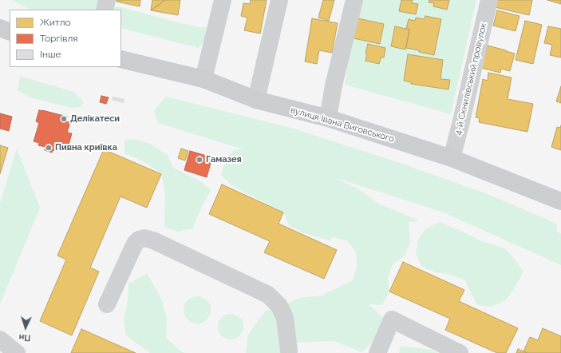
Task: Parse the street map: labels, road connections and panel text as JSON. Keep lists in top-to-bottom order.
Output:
{
  "streets": {
    "main road": ["вулиця Івана Виговського"],
    "street": ["4-й Скнилівський провулок"]
  },
  "crossings": [
    ["4-й Скнилівський провулок", "вулиця Івана Виговського"]
  ],
  "places": ["Делікатеси", "Пивна криївка", "Гамазея"],
  "legend": ["Житло", "Торгівля", "Інше"],
  "north": "bottom"
}
